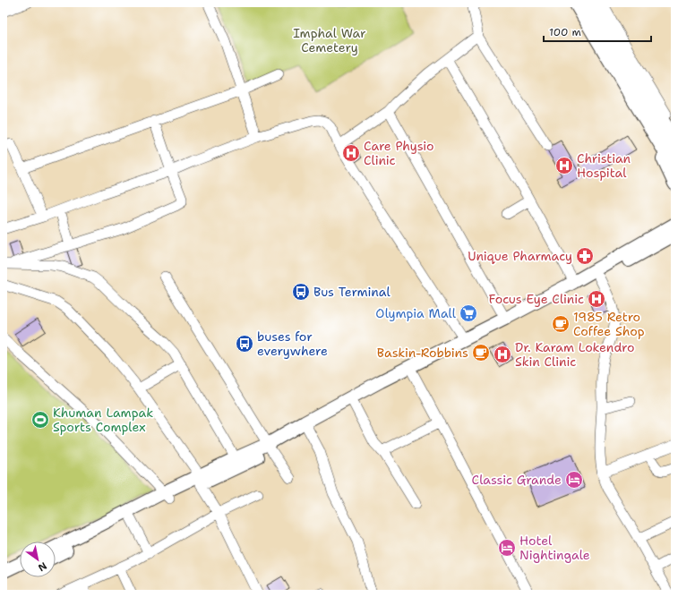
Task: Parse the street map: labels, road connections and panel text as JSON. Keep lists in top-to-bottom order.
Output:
{
  "parks": ["Imphal War Cemetery"],
  "places": {
    "hospital": [
      "Care Physio Clinic",
      "Christian Hospital",
      "Focus Eye Clinic",
      "Dr. Karam Lokendro Skin Clinic"
    ],
    "pharmacy": ["Unique Pharmacy"],
    "bus stop": ["Bus Terminal", "buses for everywhere"],
    "supermarket": ["Olympia Mall"],
    "cafe": ["1985 Retro Coffee Shop", "Baskin-Robbins"],
    "sports": ["Khuman Lampak Sports Complex"],
    "hotel": ["Classic Grande", "Hotel Nightingale"]
  },
  "scale_bar": "100 m",
  "north": "bottom right"
}
